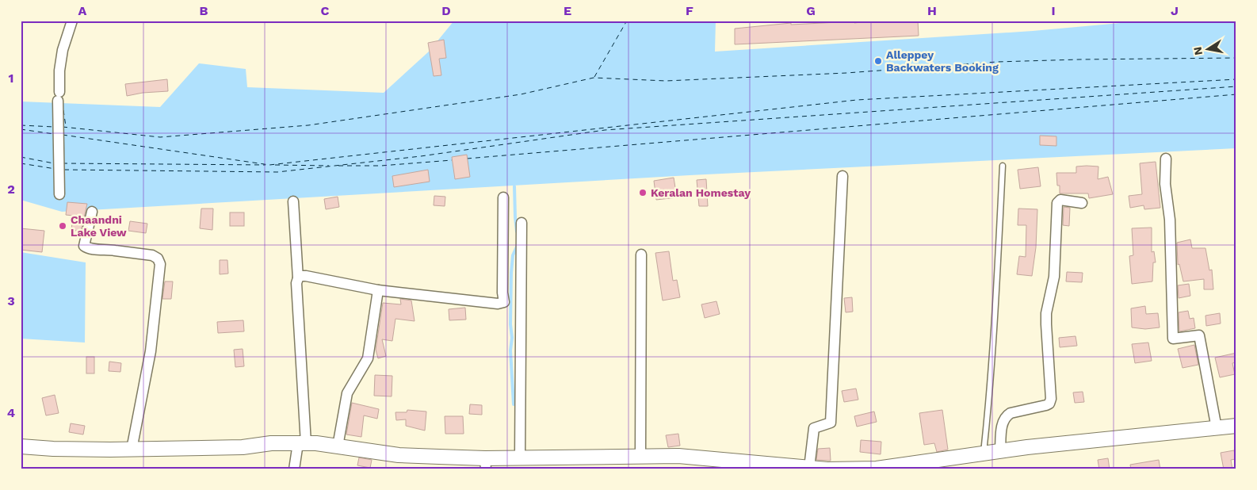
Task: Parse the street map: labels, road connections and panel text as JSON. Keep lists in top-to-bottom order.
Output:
{
  "places": ["Alleppey Backwaters Booking", "Keralan Homestay", "Chaandni Lake View"],
  "north": "left",
  "grid": {
    "columns": [
      "A",
      "B",
      "C",
      "D",
      "E",
      "F",
      "G",
      "H",
      "I",
      "J"
    ],
    "rows": [
      "1",
      "2",
      "3",
      "4"
    ]
  }
}
